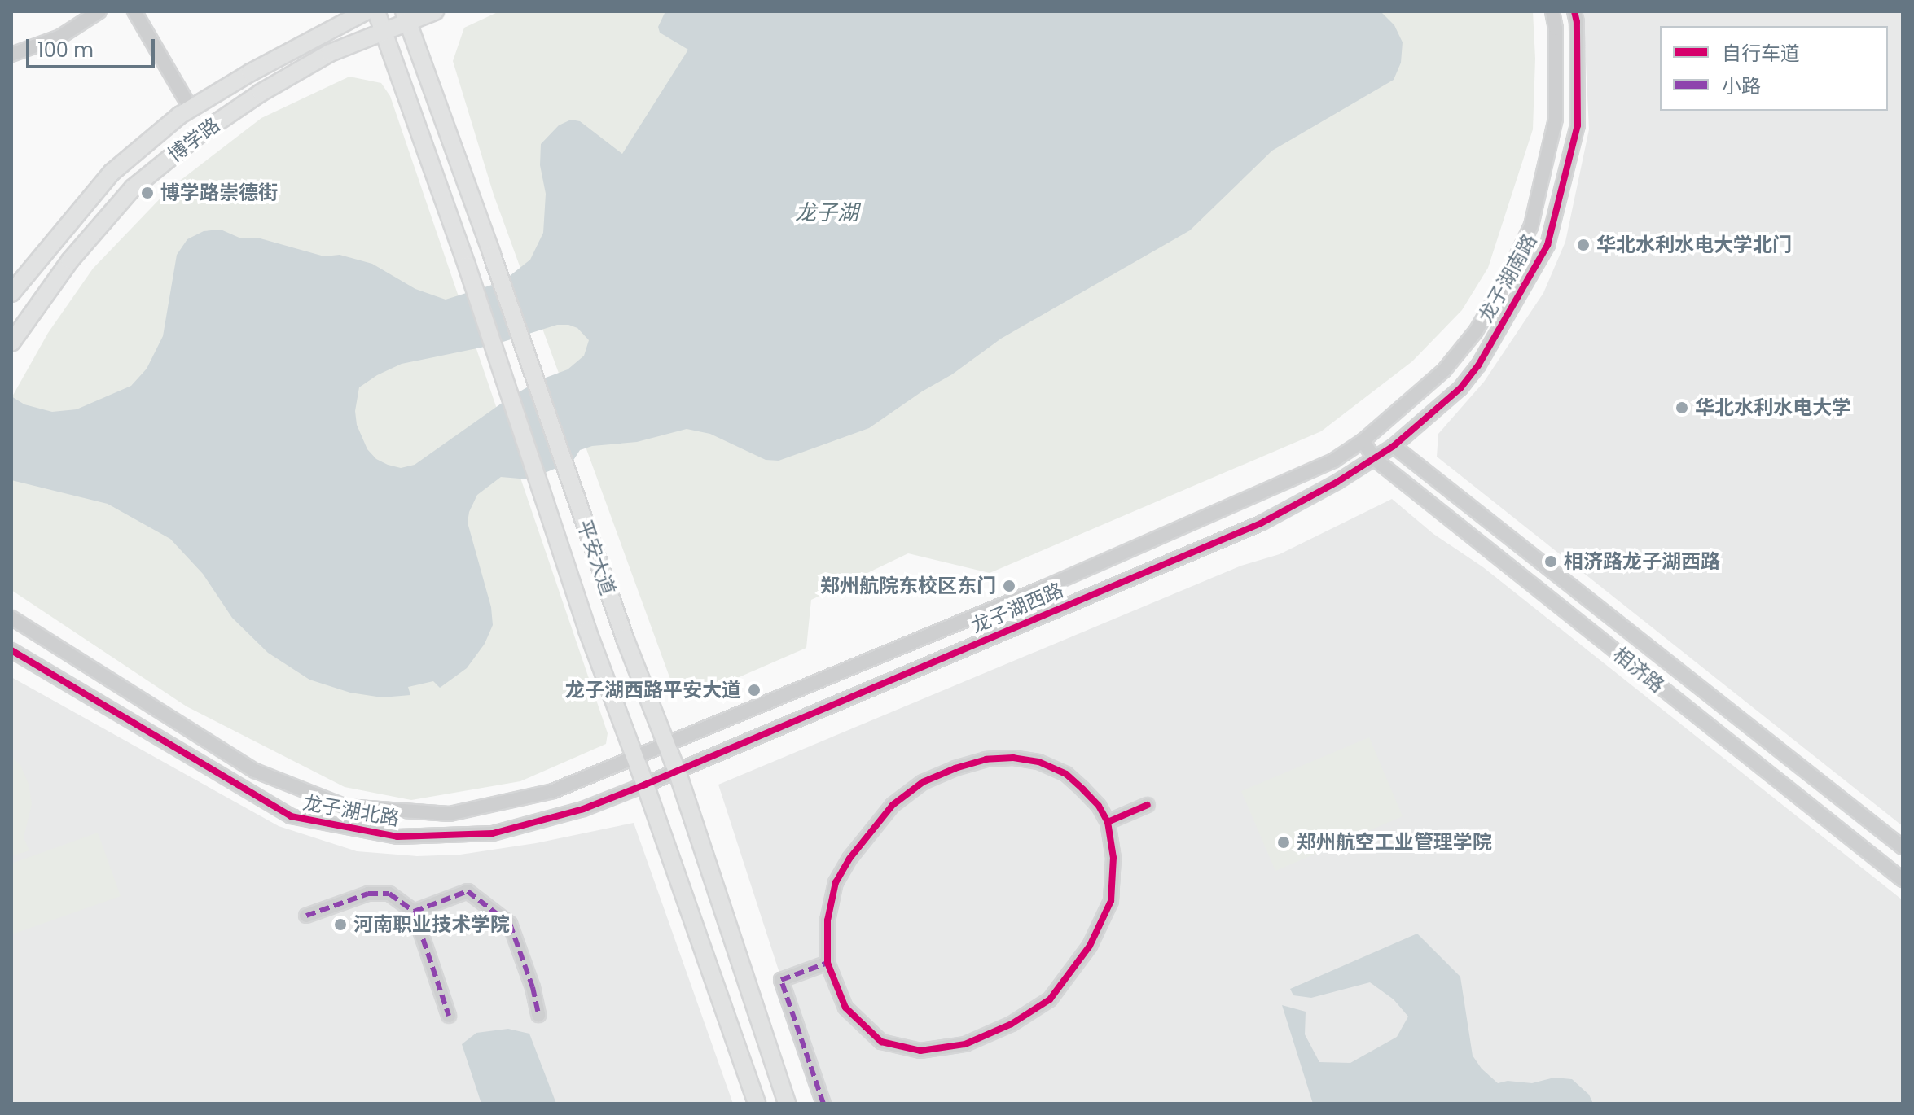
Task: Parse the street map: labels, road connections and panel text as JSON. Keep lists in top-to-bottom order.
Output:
{
  "streets": {
    "main road": ["博学路", "平安大道"],
    "street": [
      "龙子湖南路",
      "龙子湖西路",
      "相济路",
      "龙子湖北路"
    ]
  },
  "crossings": [
    ["博学路", "平安大道"],
    ["龙子湖南路", "龙子湖西路"],
    ["龙子湖南路", "相济路"],
    ["平安大道", "龙子湖西路"],
    ["平安大道", "龙子湖北路"],
    ["龙子湖西路", "相济路"],
    ["龙子湖西路", "龙子湖北路"]
  ],
  "water": ["龙子湖"],
  "places": [
    "博学路崇德街",
    "华北水利水电大学北门",
    "华北水利水电大学",
    "相济路龙子湖西路",
    "郑州航院东校区东门",
    "龙子湖西路平安大道",
    "郑州航空工业管理学院",
    "河南职业技术学院"
  ],
  "legend": ["自行车道", "小路"],
  "scale_bar": "100 m"
}
